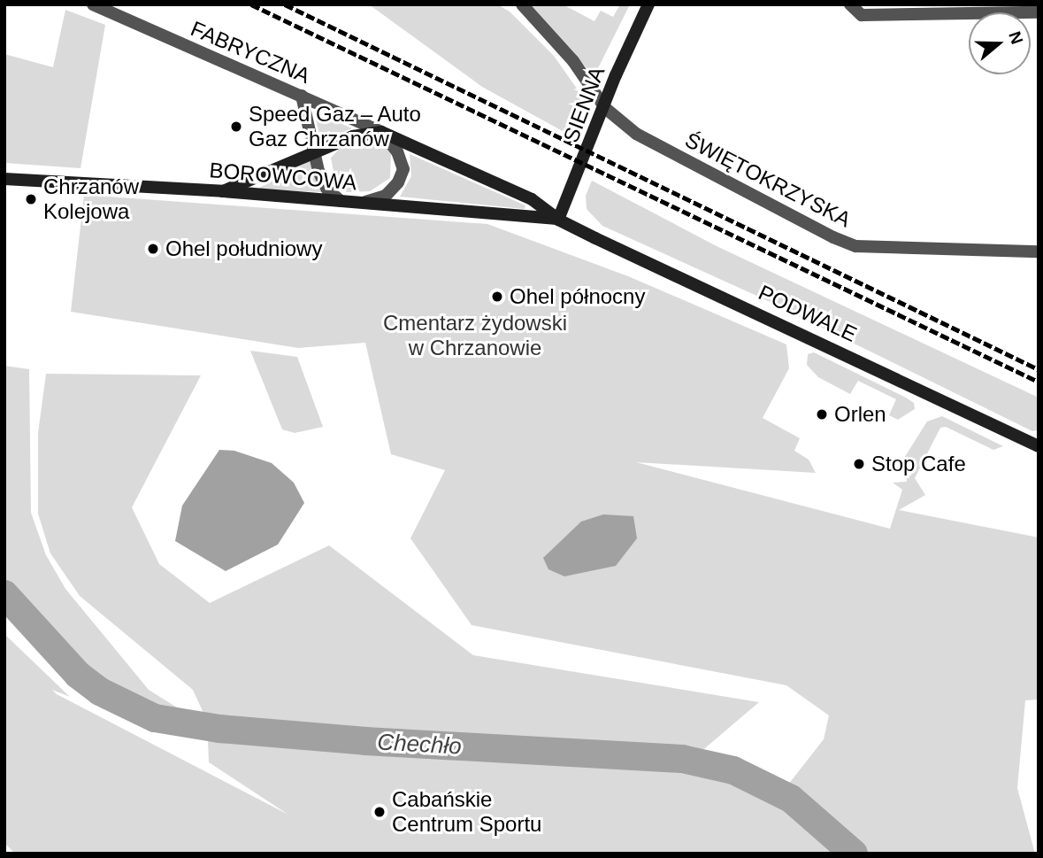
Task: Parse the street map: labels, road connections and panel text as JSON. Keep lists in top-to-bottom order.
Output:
{
  "streets": {
    "street": [
      "FABRYCZNA",
      "SIENNA",
      "BOROWCOWA",
      "ŚWIĘTOKRZYSKA",
      "PODWALE"
    ]
  },
  "crossings": [
    ["FABRYCZNA", "SIENNA"],
    ["FABRYCZNA", "BOROWCOWA"],
    ["FABRYCZNA", "PODWALE"],
    ["SIENNA", "BOROWCOWA"],
    ["SIENNA", "ŚWIĘTOKRZYSKA"],
    ["SIENNA", "PODWALE"],
    ["BOROWCOWA", "PODWALE"]
  ],
  "water": ["Chechło"],
  "parks": ["Cmentarz żydowski w Chrzanowie"],
  "places": [
    "Speed Gaz – Auto Gaz Chrzanów",
    "Chrzanów Kolejowa",
    "Ohel południowy",
    "Ohel północny",
    "Orlen",
    "Stop Cafe",
    "Cabańskie Centrum Sportu"
  ],
  "north": "right"
}
